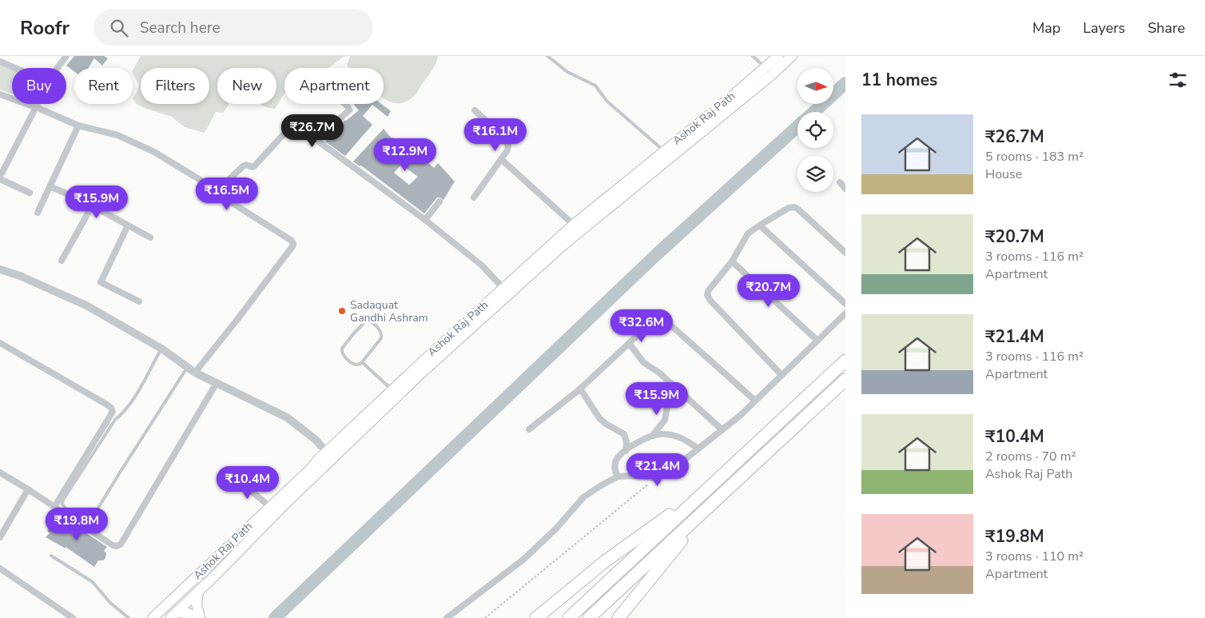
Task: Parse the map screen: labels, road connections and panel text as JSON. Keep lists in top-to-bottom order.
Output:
{
  "streets": {
    "main road": ["Ashok Raj Path"]
  },
  "places": ["Sadaquat Gandhi Ashram"],
  "north": "right",
  "page": {
    "header": "Roofr",
    "search": "Search here",
    "nav": ["Map", "Layers", "Share"],
    "heading": "11 homes",
    "chip": [
      "Buy",
      "Rent",
      "Filters",
      "New",
      "Apartment"
    ],
    "list": [
      {
        "name": "₹26.7M",
        "note": "5 rooms · 183 m² · House"
      },
      {
        "name": "₹20.7M",
        "note": "3 rooms · 116 m² · Apartment"
      },
      {
        "name": "₹21.4M",
        "note": "3 rooms · 116 m² · Apartment"
      },
      {
        "name": "₹10.4M",
        "note": "2 rooms · 70 m² · Ashok Raj Path"
      },
      {
        "name": "₹19.8M",
        "note": "3 rooms · 110 m² · Apartment"
      }
    ],
    "price": [
      "₹26.7M",
      "₹16.1M",
      "₹12.9M",
      "₹16.5M",
      "₹15.9M",
      "₹20.7M",
      "₹32.6M",
      "₹15.9M",
      "₹21.4M",
      "₹10.4M",
      "₹19.8M"
    ]
  }
}
